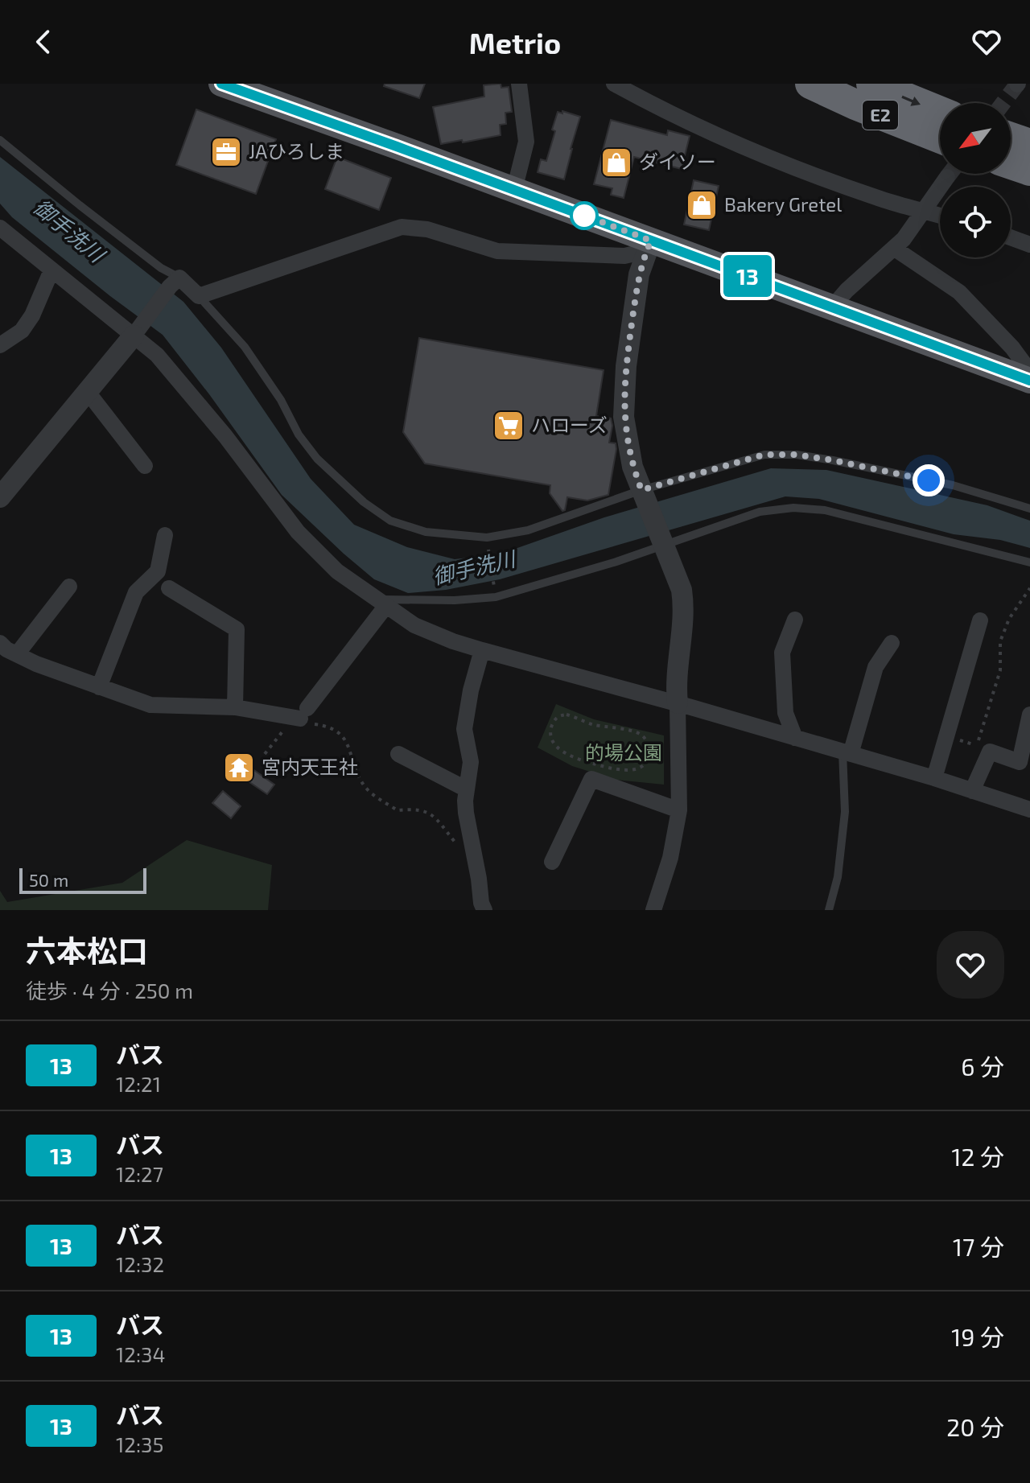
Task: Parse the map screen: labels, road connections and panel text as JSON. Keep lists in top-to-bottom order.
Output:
{
  "streets": {
    "highway": ["E2"]
  },
  "water": ["御手洗川"],
  "parks": ["的場公園"],
  "places": {
    "office": ["JAひろしま"],
    "shop": ["ダイソー", "Bakery Gretel"],
    "supermarket": ["ハローズ"],
    "temple": ["宮内天王社"]
  },
  "lines": ["bus line 13"],
  "scale_bar": "50 m",
  "north": "bottom left",
  "page": {
    "header": "Metrio",
    "on_map": "13",
    "scale": "50 m",
    "heading": ["六本松口", "徒歩 · 4 分 · 250 m"],
    "list": [
      {
        "mark": "13",
        "name": "バス",
        "note": "12:21",
        "value": "6 分"
      },
      {
        "mark": "13",
        "name": "バス",
        "note": "12:27",
        "value": "12 分"
      },
      {
        "mark": "13",
        "name": "バス",
        "note": "12:32",
        "value": "17 分"
      },
      {
        "mark": "13",
        "name": "バス",
        "note": "12:34",
        "value": "19 分"
      },
      {
        "mark": "13",
        "name": "バス",
        "note": "12:35",
        "value": "20 分"
      }
    ]
  }
}
